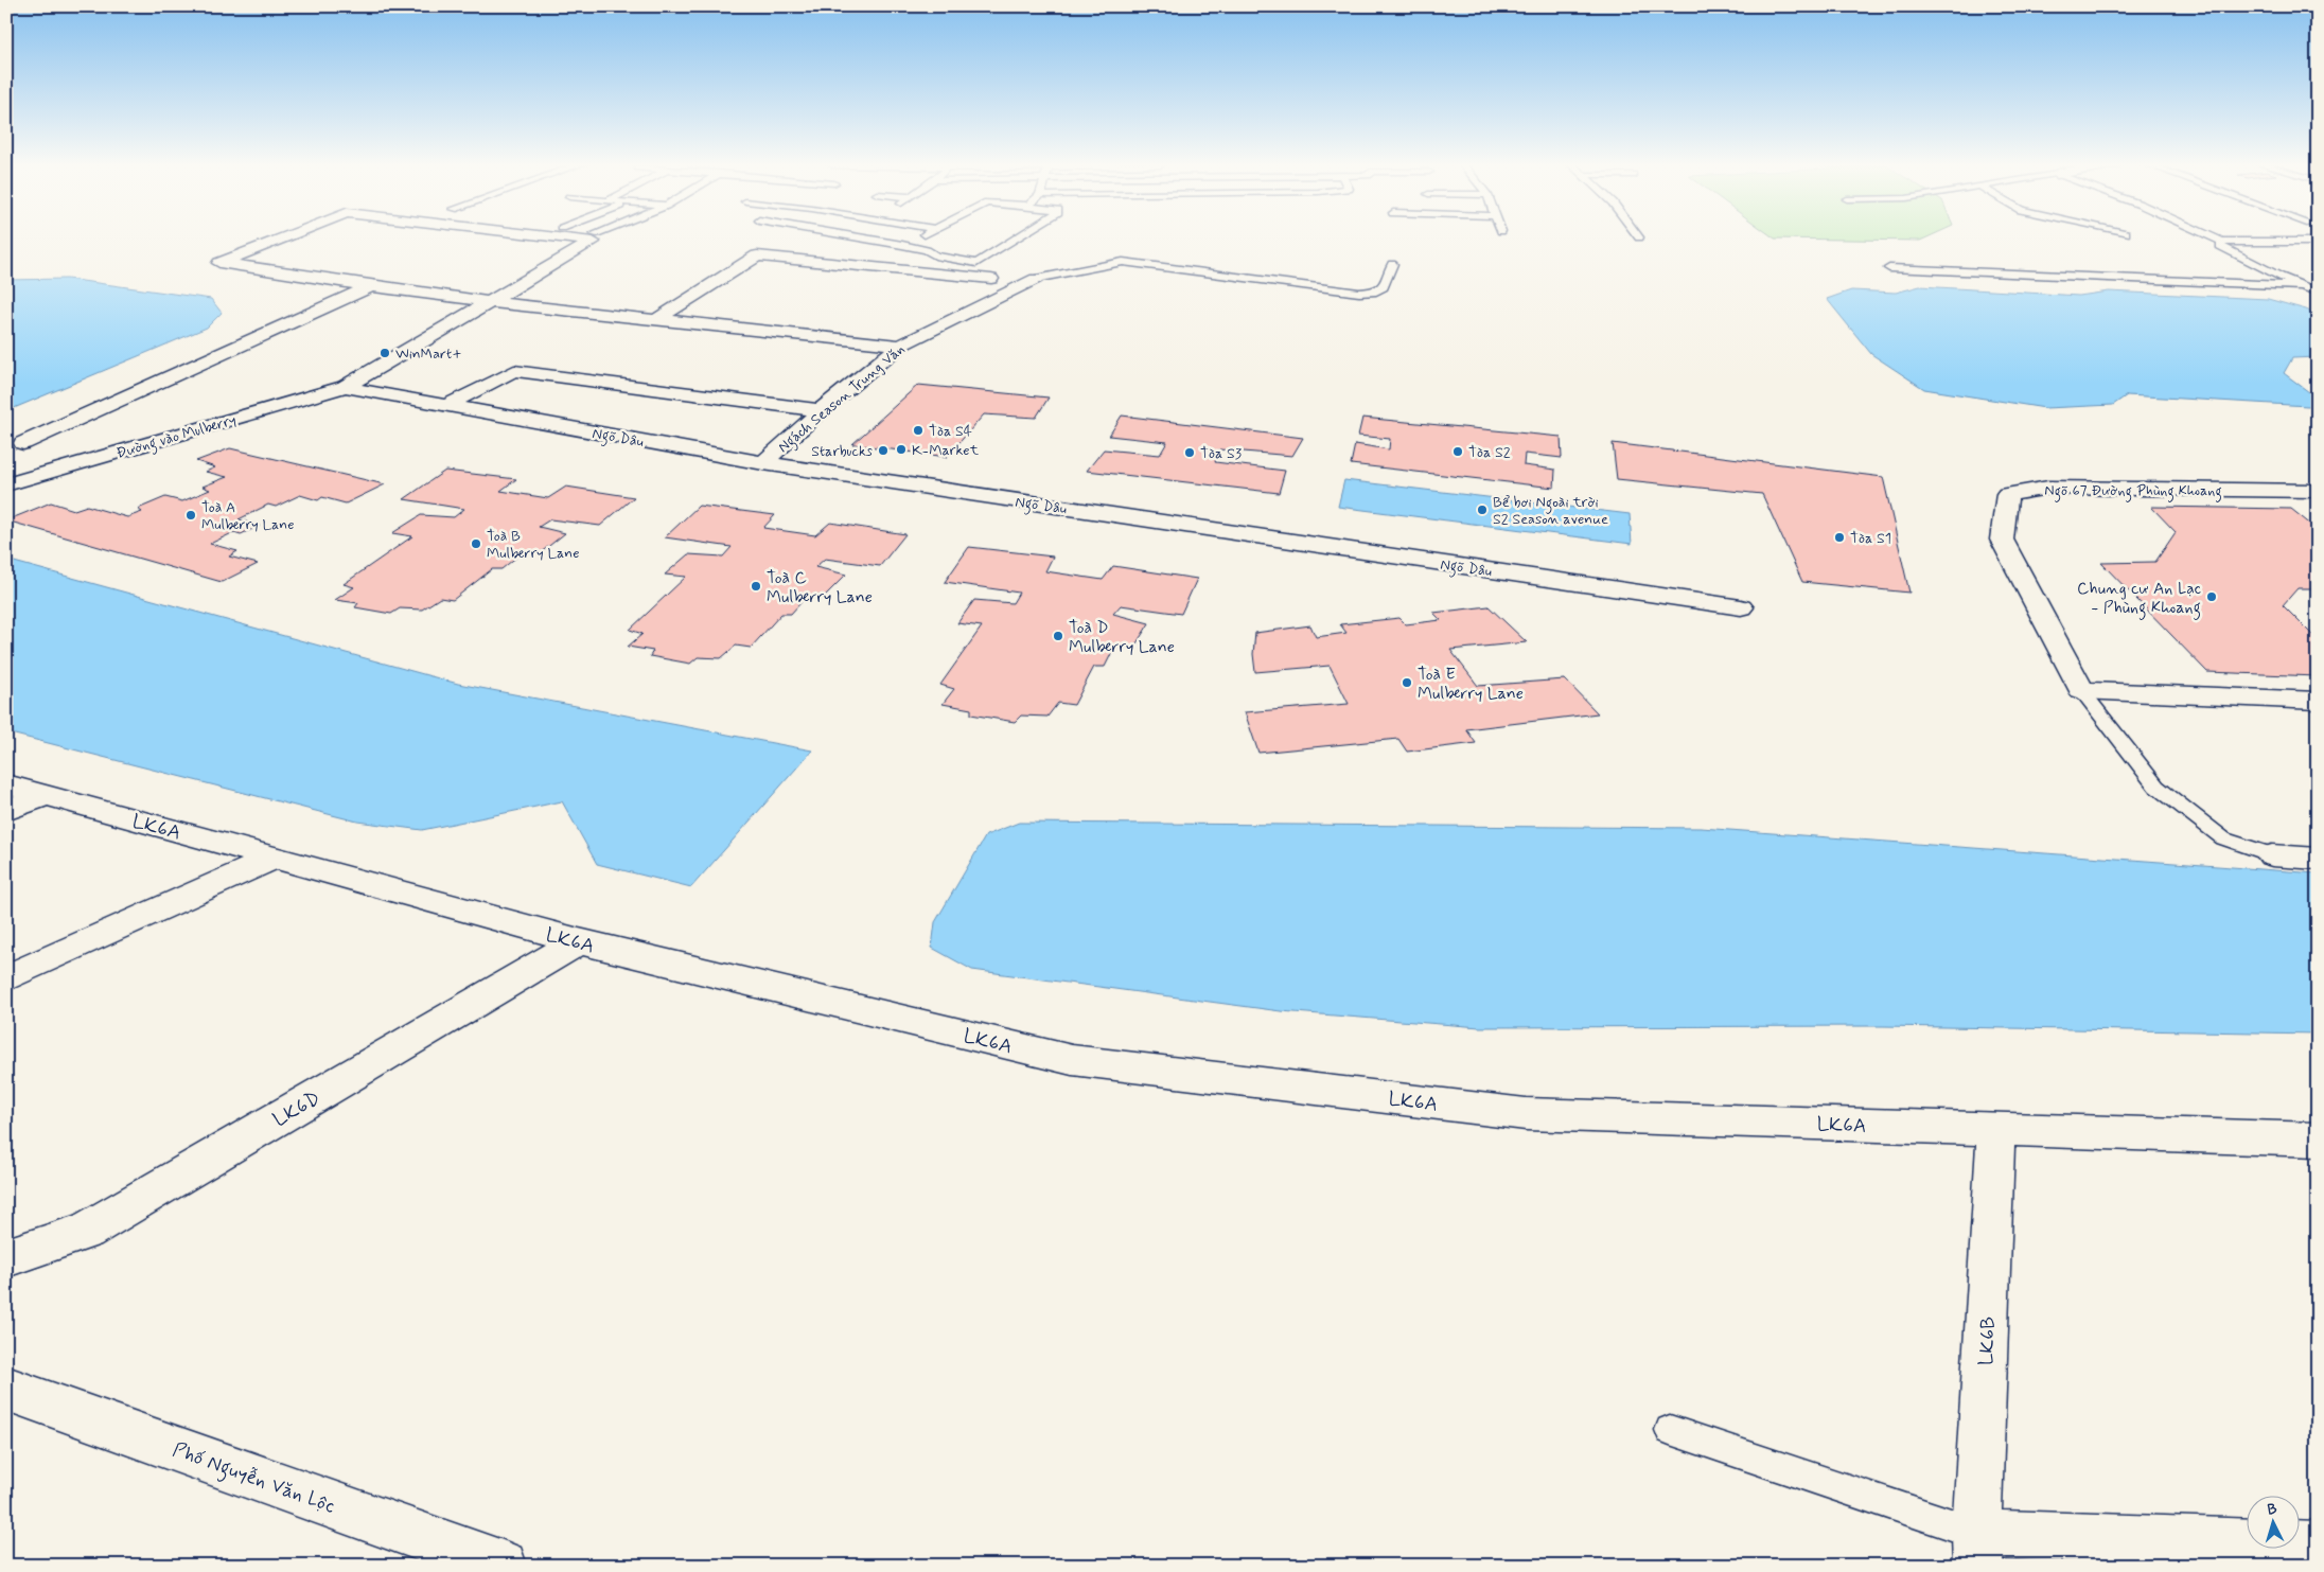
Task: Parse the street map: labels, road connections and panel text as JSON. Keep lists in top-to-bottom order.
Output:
{
  "streets": {
    "street": [
      "Ngách Season Trung Văn",
      "Đường vào Mulberry",
      "Ngõ Dâu",
      "Ngõ 67 Đường Phùng Khoang",
      "LK6A",
      "LK6D",
      "LK6B",
      "Phố Nguyễn Văn Lộc"
    ]
  },
  "crossings": [
    ["Ngách Season Trung Văn", "Ngõ Dâu"],
    ["Đường vào Mulberry", "Ngõ Dâu"],
    ["LK6A", "LK6D"],
    ["LK6A", "LK6B"]
  ],
  "places": [
    "WinMart+",
    "Tòa S4",
    "K-Market",
    "Starbucks",
    "Tòa S2",
    "Tòa S3",
    "Bể bơi Ngoài trời S2 Season avenue",
    "Toà A Mulberry Lane",
    "Tòa S1",
    "Toà B Mulberry Lane",
    "Toà C Mulberry Lane",
    "Chung cư An Lạc - Phùng Khoang",
    "Toà D Mulberry Lane",
    "Toà E Mulberry Lane"
  ],
  "north": "top"
}
